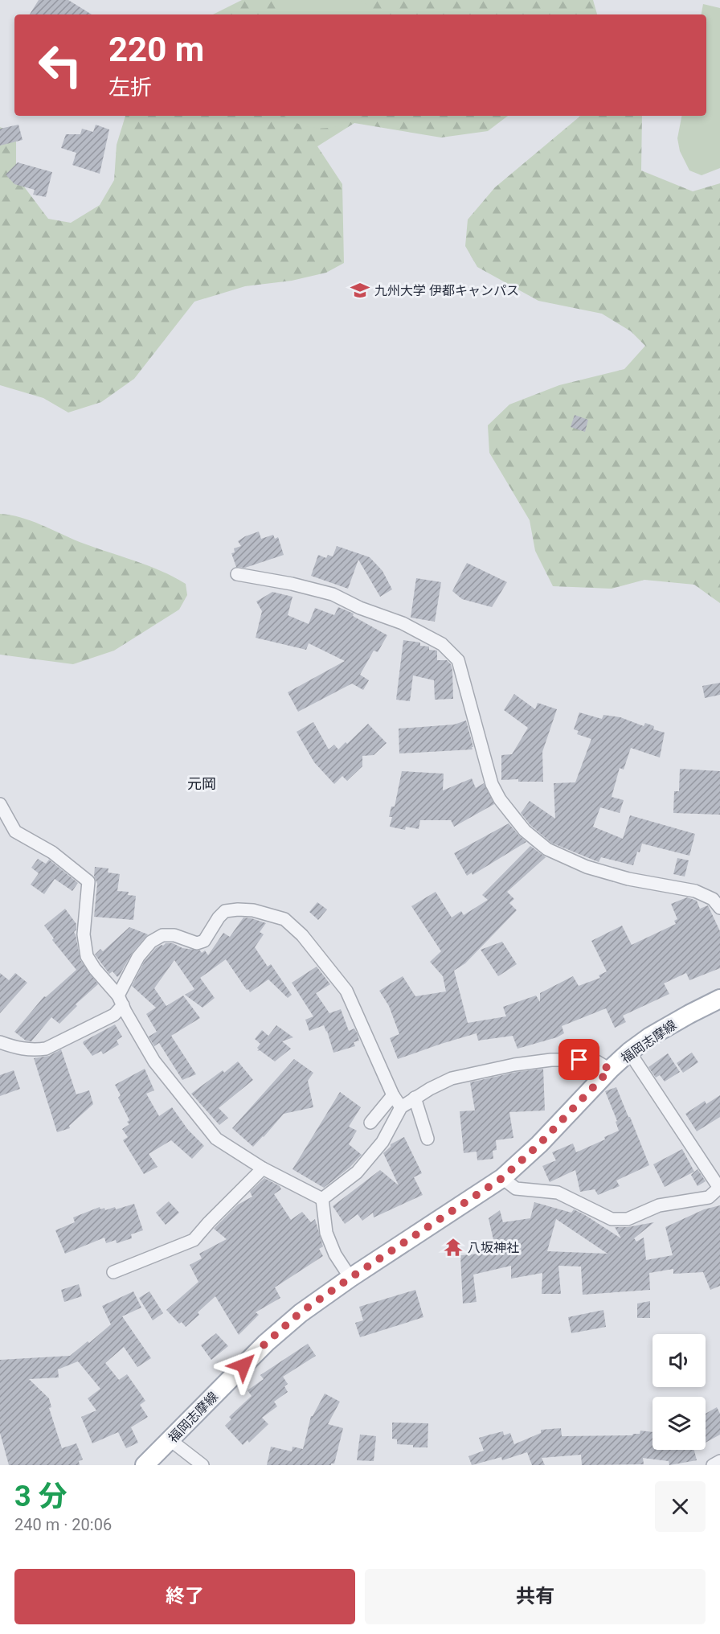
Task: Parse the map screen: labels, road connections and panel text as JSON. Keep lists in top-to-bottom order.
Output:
{
  "streets": {
    "main road": ["福岡志摩線"]
  },
  "districts": ["元岡"],
  "places": {
    "school or university": ["九州大学 伊都キャンパス"],
    "temple": ["八坂神社"]
  },
  "page": {
    "turn": ["220 m", "左折"],
    "heading": ["3 分", "240 m · 20:06"],
    "buttons": ["終了", "共有"]
  }
}
